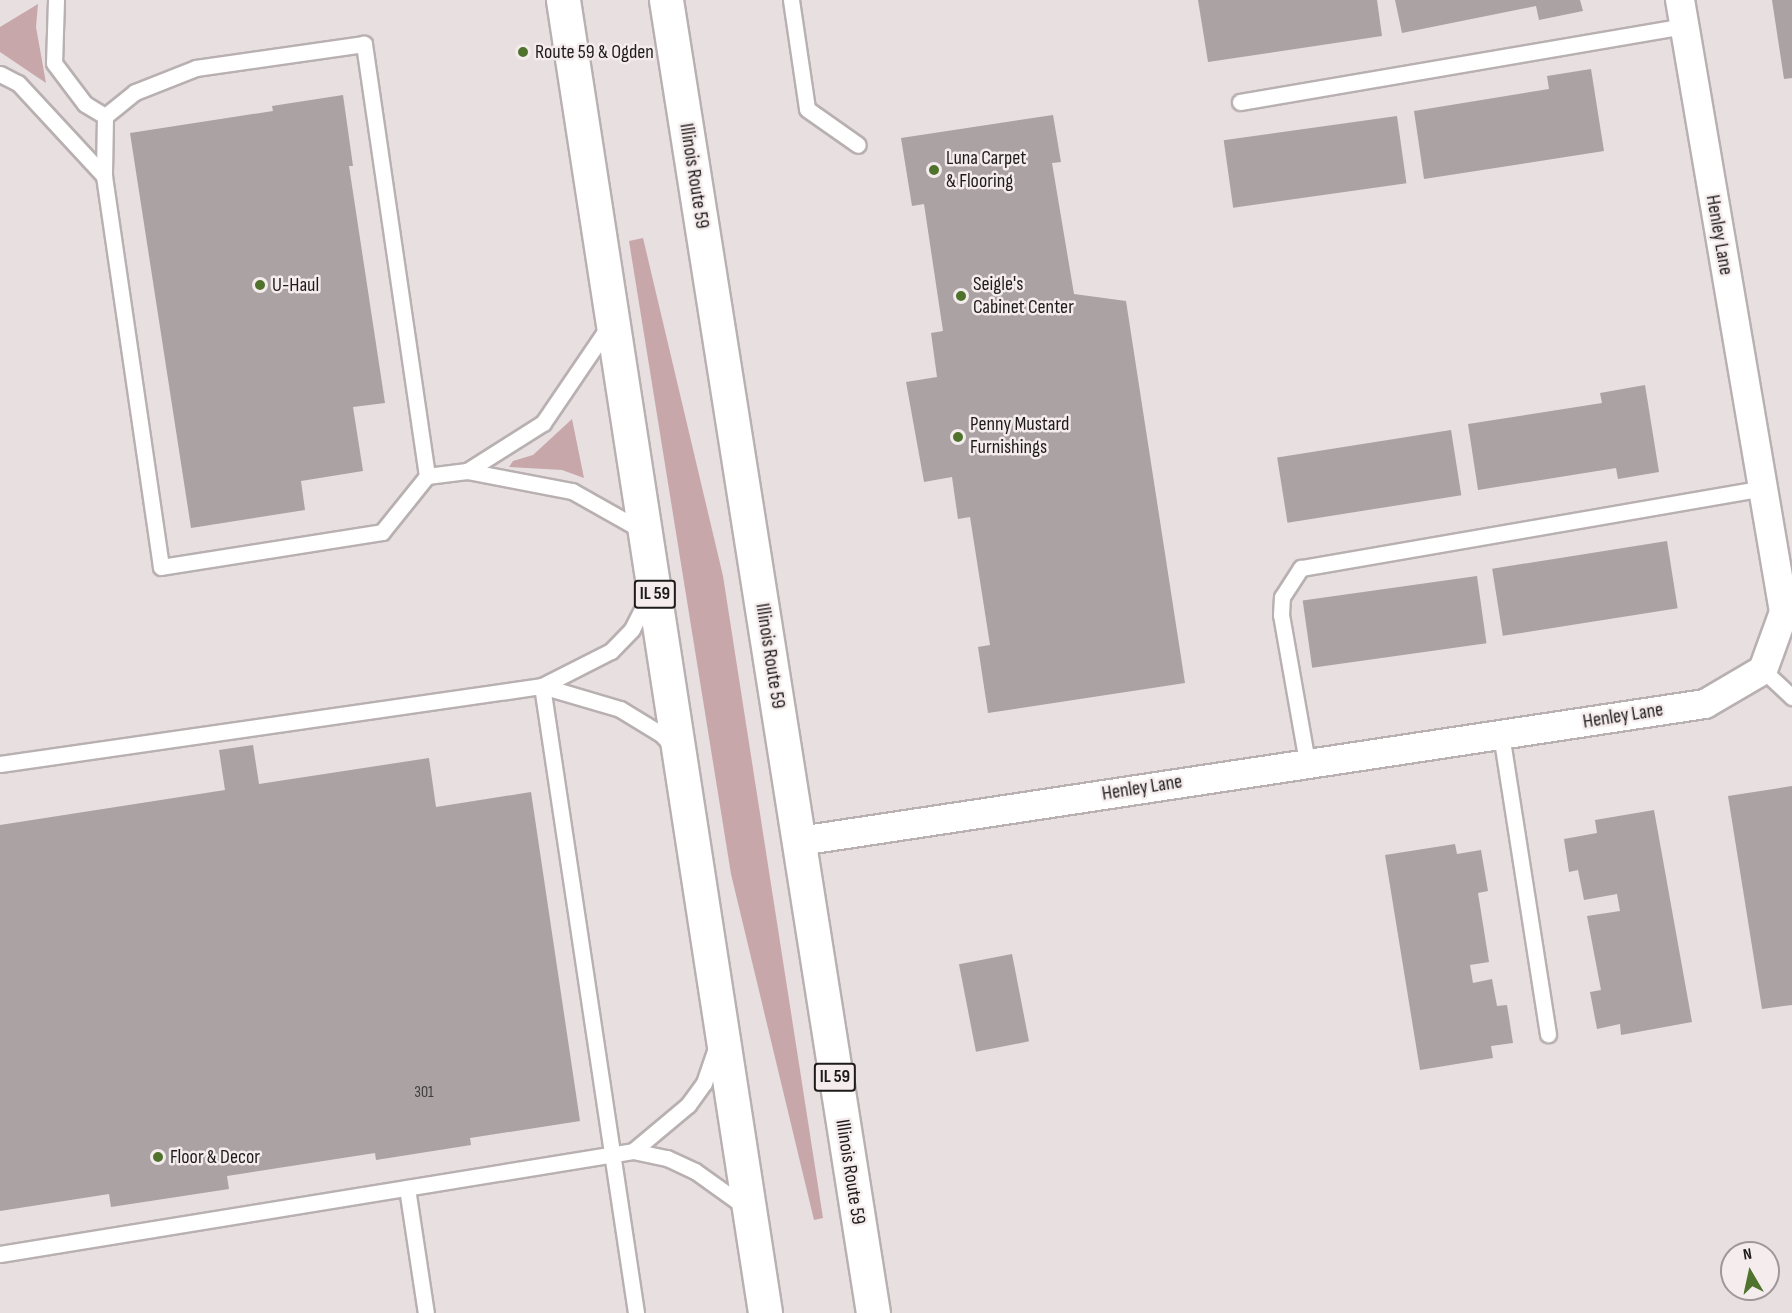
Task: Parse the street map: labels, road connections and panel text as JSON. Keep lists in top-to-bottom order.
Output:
{
  "streets": {
    "main road": ["Illinois Route 59", "IL 59"],
    "street": ["Henley Lane"]
  },
  "crossings": [
    ["Illinois Route 59", "Henley Lane"]
  ],
  "places": [
    "Route 59 & Ogden",
    "Luna Carpet & Flooring",
    "U-Haul",
    "Seigle's Cabinet Center",
    "Penny Mustard Furnishings",
    "Floor & Decor"
  ],
  "house_numbers": ["301"],
  "north": "top"
}
